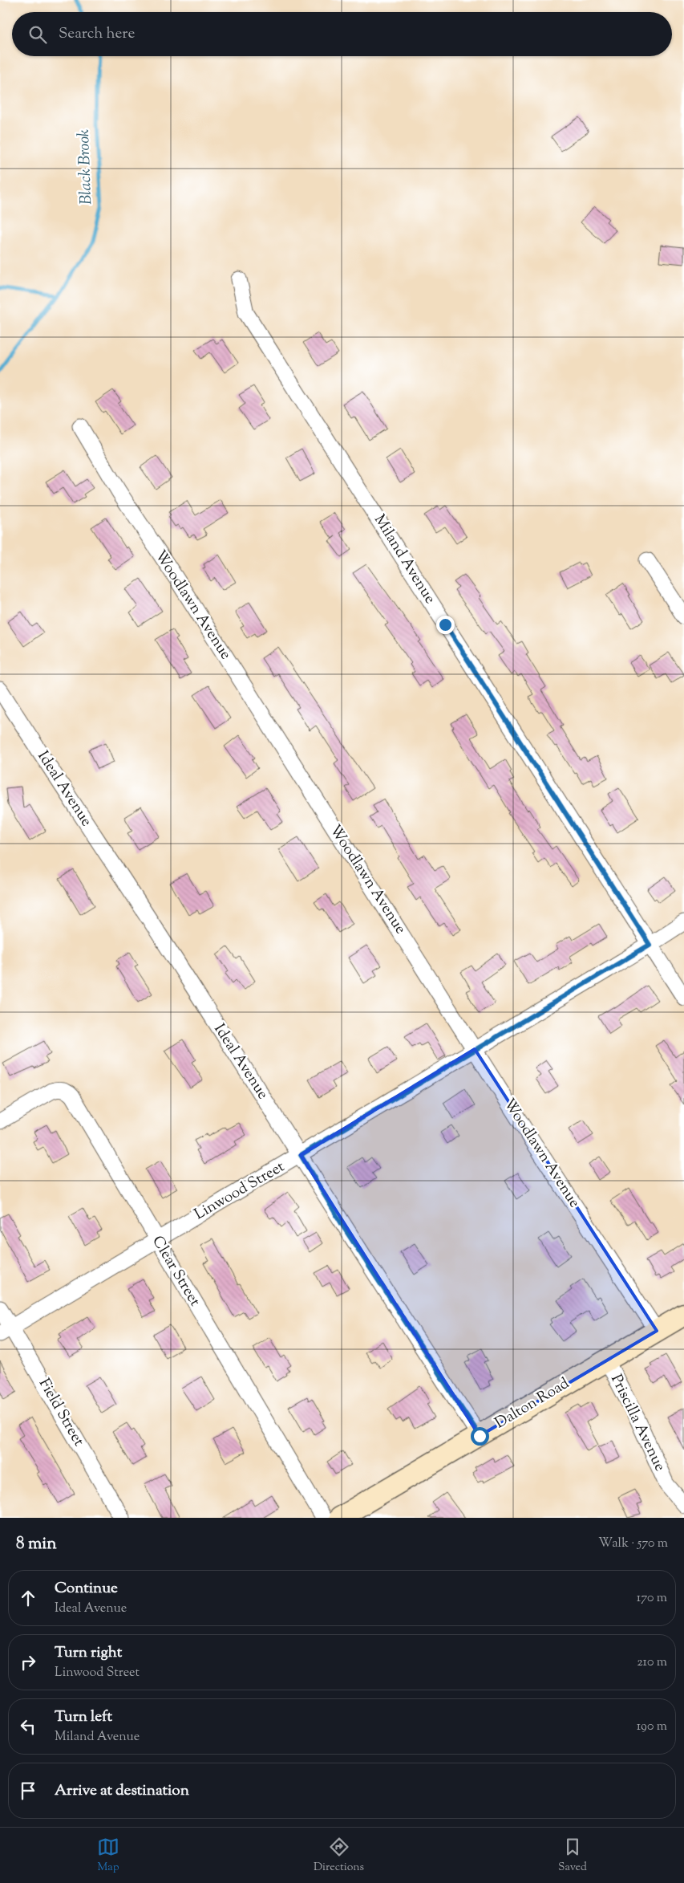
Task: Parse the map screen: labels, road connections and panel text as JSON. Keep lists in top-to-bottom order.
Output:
{
  "streets": {
    "street": [
      "Miland Avenue",
      "Woodlawn Avenue",
      "Ideal Avenue",
      "Linwood Street",
      "Clear Street",
      "Dalton Road",
      "Field Street",
      "Priscilla Avenue"
    ]
  },
  "crossings": [
    ["Miland Avenue", "Linwood Street"],
    ["Woodlawn Avenue", "Linwood Street"],
    ["Woodlawn Avenue", "Dalton Road"],
    ["Ideal Avenue", "Linwood Street"],
    ["Ideal Avenue", "Dalton Road"],
    ["Linwood Street", "Clear Street"],
    ["Linwood Street", "Field Street"],
    ["Dalton Road", "Priscilla Avenue"]
  ],
  "water": ["Black Brook"],
  "page": {
    "search": "Search here",
    "heading": ["8 min", "Walk · 570 m"],
    "list": [
      ["Continue", "Ideal Avenue", "170 m"],
      ["Turn right", "Linwood Street", "210 m"],
      ["Turn left", "Miland Avenue", "190 m"],
      "Arrive at destination"
    ],
    "nav": ["Map", "Directions", "Saved"]
  }
}
